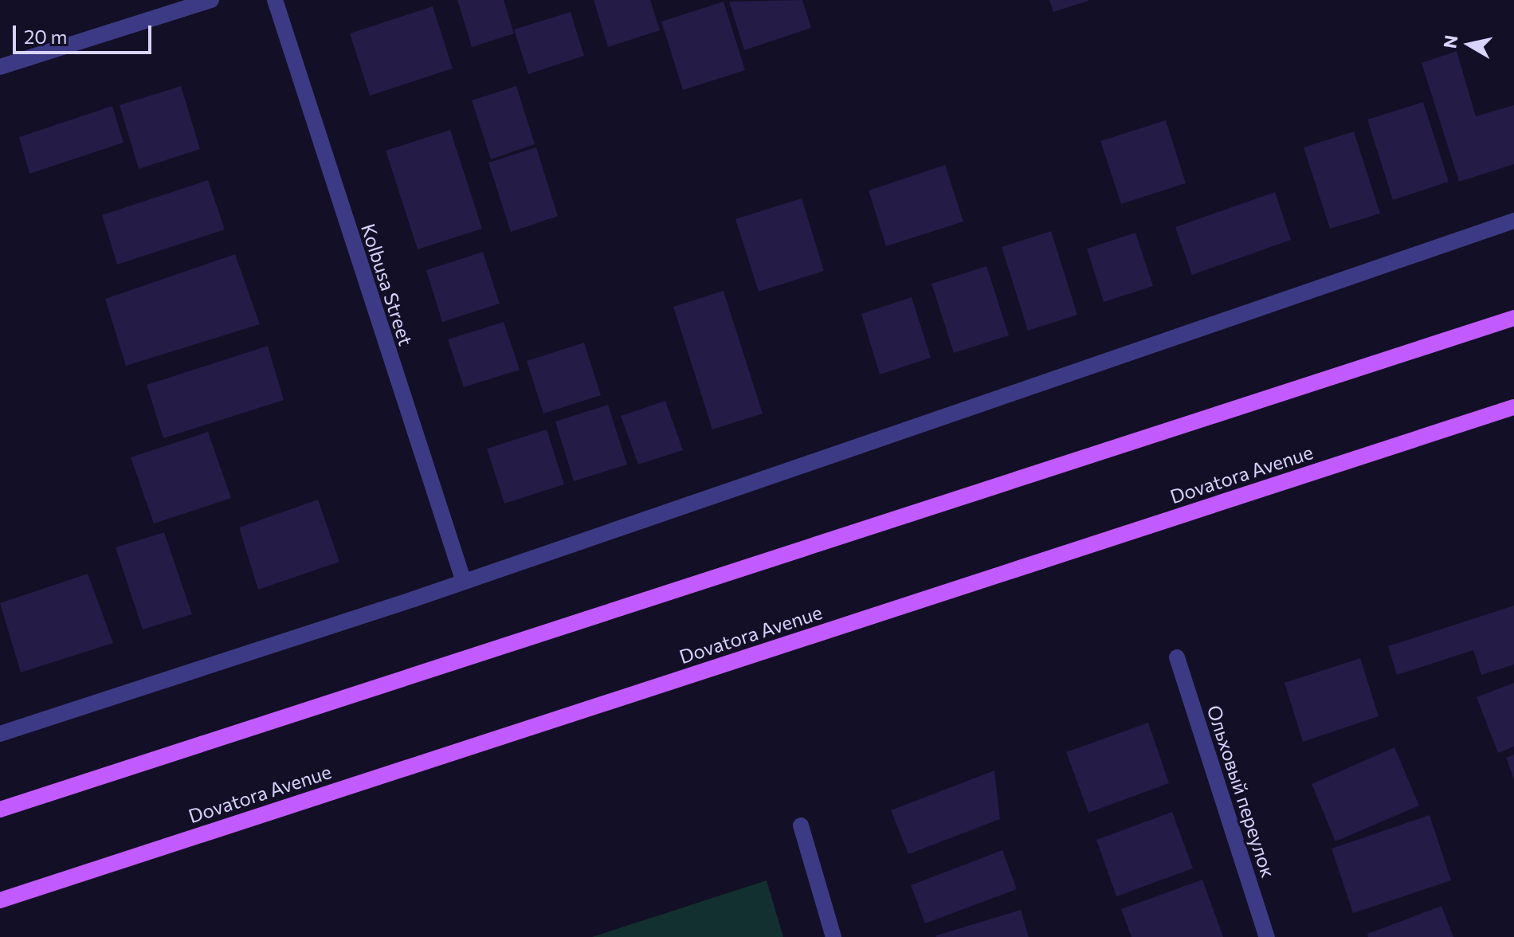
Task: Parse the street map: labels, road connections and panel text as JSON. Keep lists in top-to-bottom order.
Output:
{
  "streets": {
    "main road": ["Dovatora Avenue"],
    "street": ["Kolbusa Street", "Ольховый переулок"]
  },
  "scale_bar": "20 m",
  "north": "left"
}
